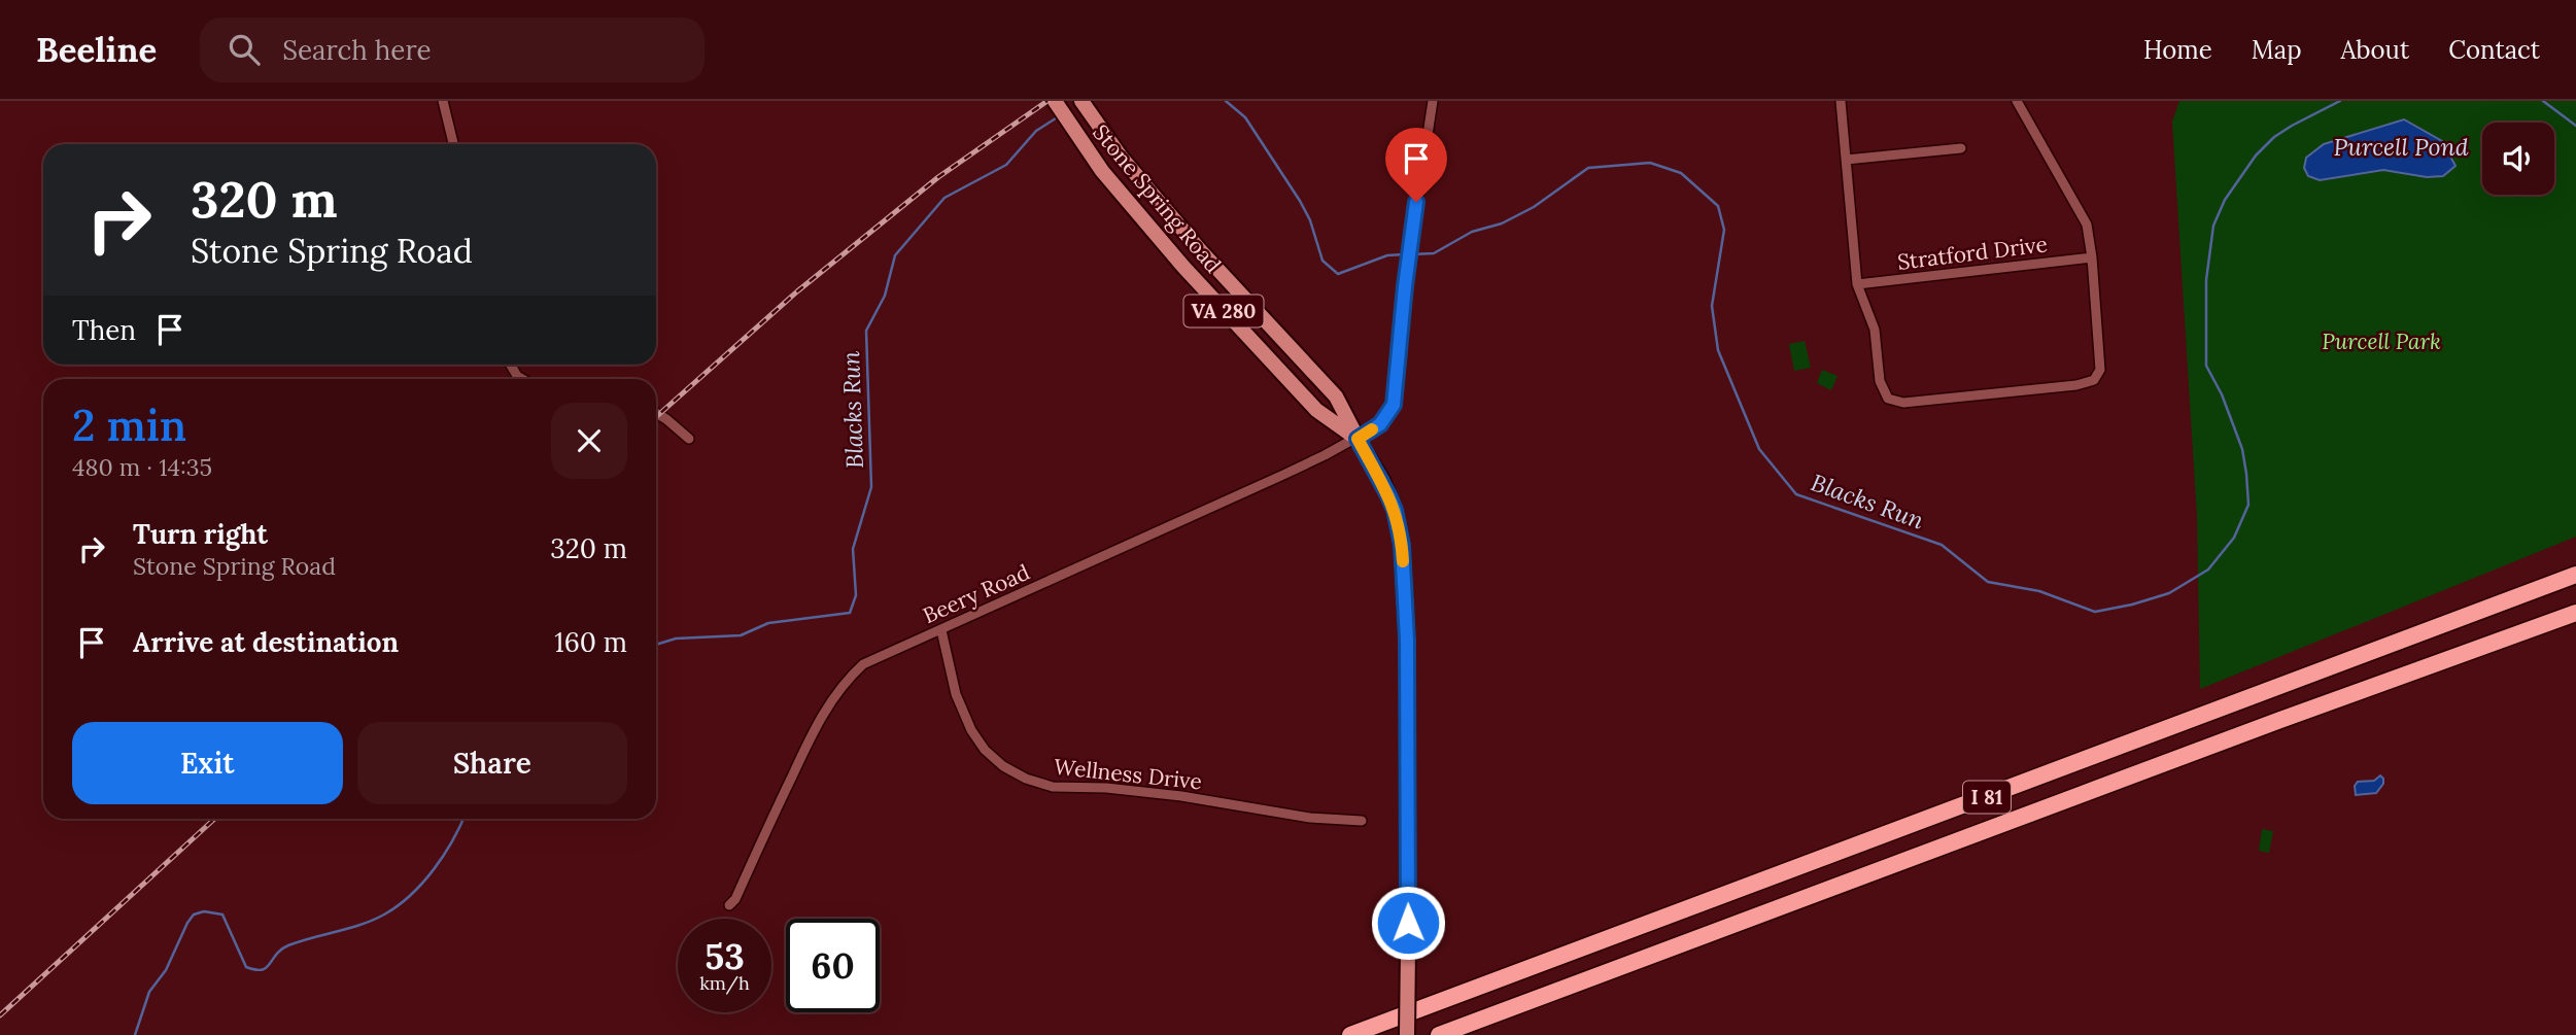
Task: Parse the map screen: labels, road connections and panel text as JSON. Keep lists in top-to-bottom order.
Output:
{
  "streets": {
    "highway": ["I 81"],
    "main road": ["Stone Spring Road", "VA 280"],
    "street": ["Stratford Drive", "Beery Road", "Wellness Drive"]
  },
  "crossings": [
    ["Stone Spring Road", "Beery Road"],
    ["Beery Road", "Wellness Drive"]
  ],
  "water": ["Purcell Pond", "Blacks Run"],
  "parks": ["Purcell Park"],
  "page": {
    "header": "Beeline",
    "search": "Search here",
    "nav": [
      "Home",
      "Map",
      "About",
      "Contact"
    ],
    "turn": ["320 m", "Stone Spring Road"],
    "then": "Then",
    "heading": ["2 min", "480 m · 14:35"],
    "list": [
      {
        "name": "Turn right",
        "note": "Stone Spring Road",
        "value": "320 m"
      },
      {
        "name": "Arrive at destination",
        "value": "160 m"
      }
    ],
    "buttons": ["Exit", "Share"],
    "speed": "53 km/h",
    "limit": "60"
  }
}
